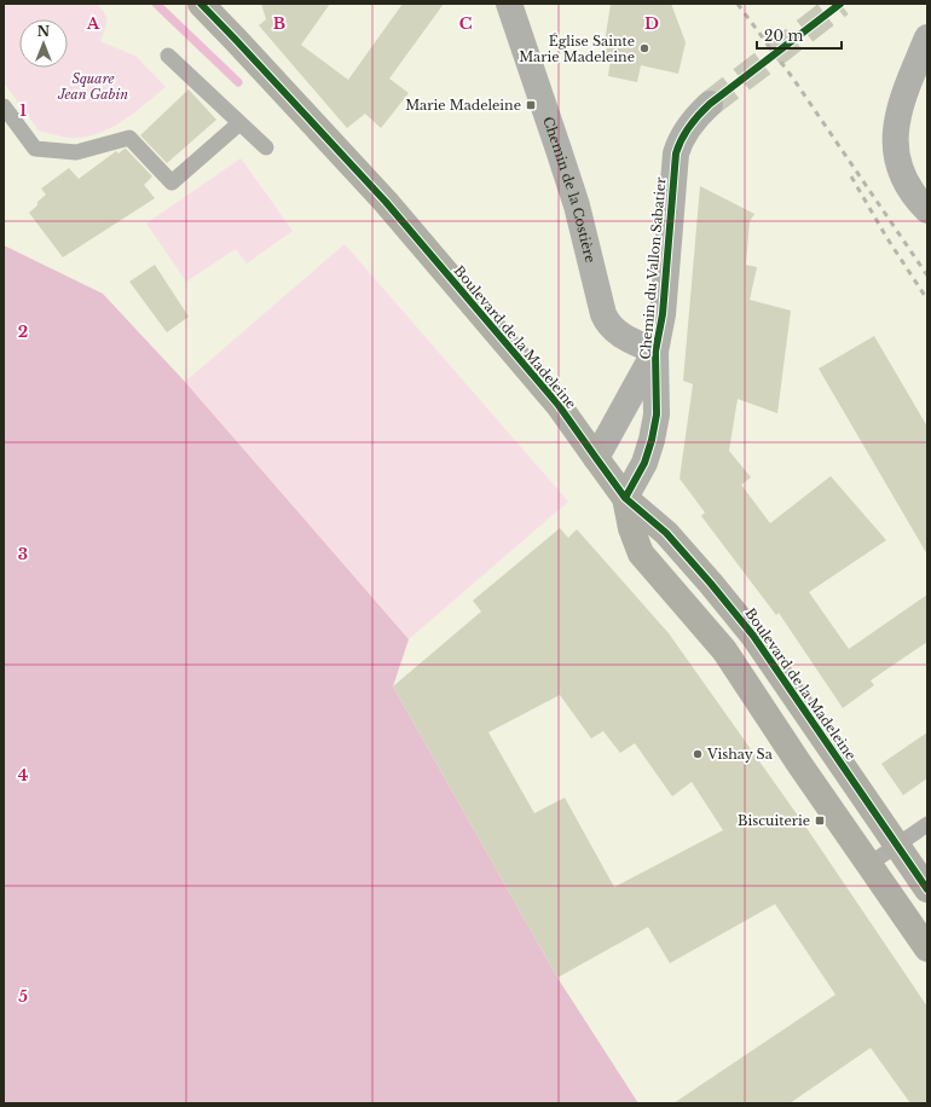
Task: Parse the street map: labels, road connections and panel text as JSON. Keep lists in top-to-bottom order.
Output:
{
  "streets": {
    "street": ["Chemin de la Costière", "Chemin du Vallon Sabatier", "Boulevard de la Madeleine"]
  },
  "crossings": [
    ["Chemin de la Costière", "Chemin du Vallon Sabatier"],
    ["Chemin du Vallon Sabatier", "Boulevard de la Madeleine"]
  ],
  "parks": ["Square Jean Gabin"],
  "places": {
    "other": ["Église Sainte Marie Madeleine", "Vishay Sa"],
    "transit": ["Marie Madeleine", "Biscuiterie"]
  },
  "scale_bar": "20 m",
  "north": "top",
  "grid": {
    "columns": [
      "A",
      "B",
      "C",
      "D"
    ],
    "rows": [
      "1",
      "2",
      "3",
      "4",
      "5"
    ]
  }
}
